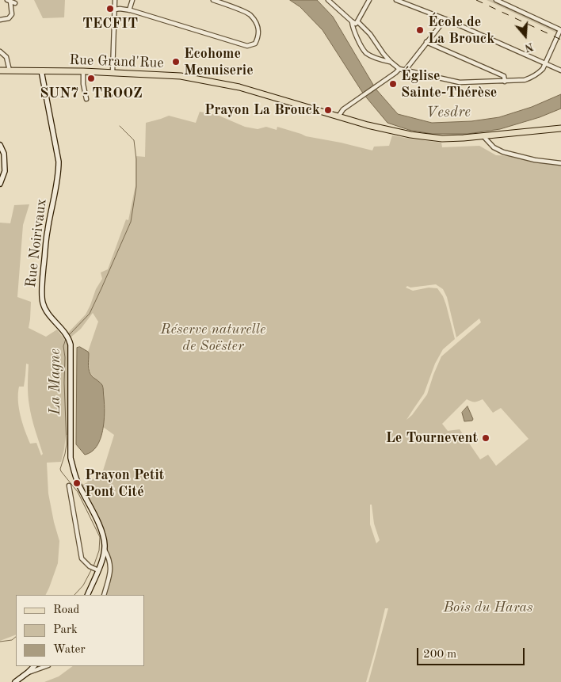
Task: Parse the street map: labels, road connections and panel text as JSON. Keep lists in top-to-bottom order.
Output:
{
  "streets": {
    "main road": ["Rue Grand'Rue", "Rue Noirivaux"]
  },
  "crossings": [
    ["Rue Grand'Rue", "Rue Noirivaux"]
  ],
  "water": ["Vesdre", "La Magne"],
  "parks": ["Réserve naturelle de Soëster", "Bois du Haras"],
  "places": [
    "TECFIT",
    "École de La Brouck",
    "Ecohome Menuiserie",
    "SUN7 - TROOZ",
    "Église Sainte-Thérèse",
    "Prayon La Brouck",
    "Le Tournevent",
    "Prayon Petit Pont Cité"
  ],
  "legend": ["Road", "Park", "Water"],
  "scale_bar": "200 m",
  "north": "bottom"
}
